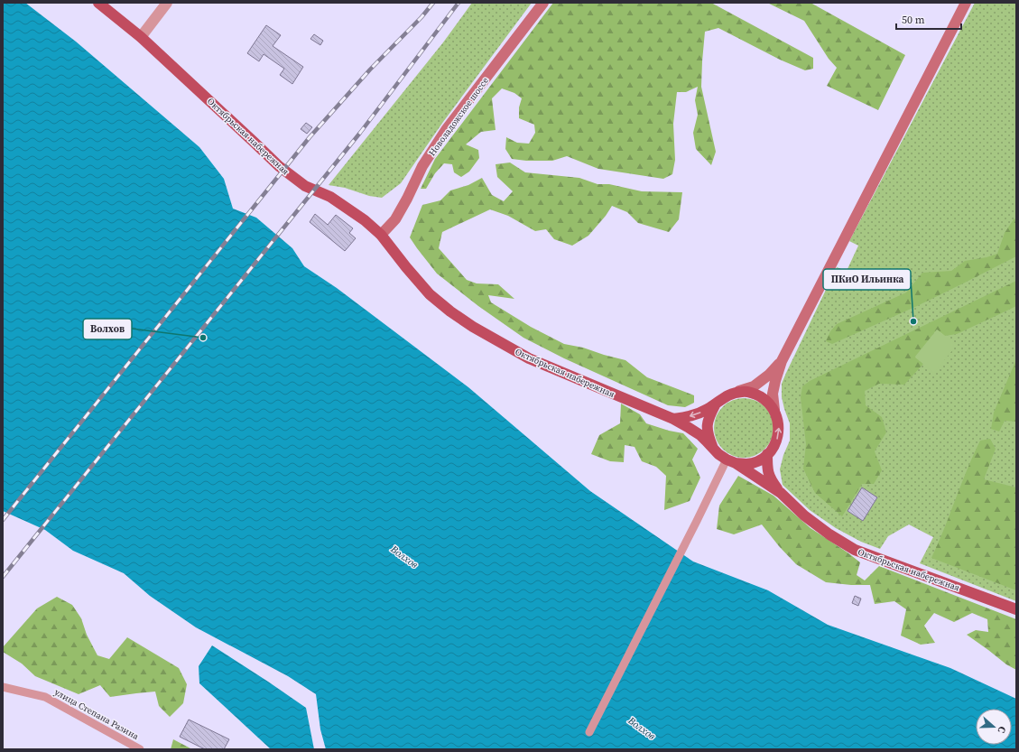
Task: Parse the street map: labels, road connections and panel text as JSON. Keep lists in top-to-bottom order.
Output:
{
  "streets": {
    "main road": ["Новоладожское шоссе", "Октябрьская набережная"],
    "street": ["улица Степана Разина"]
  },
  "crossings": [
    ["Новоладожское шоссе", "Октябрьская набережная"]
  ],
  "water": ["Волхов"],
  "places": ["ПКиО Ильинка", "Волхов"],
  "scale_bar": "50 m",
  "north": "right"
}
